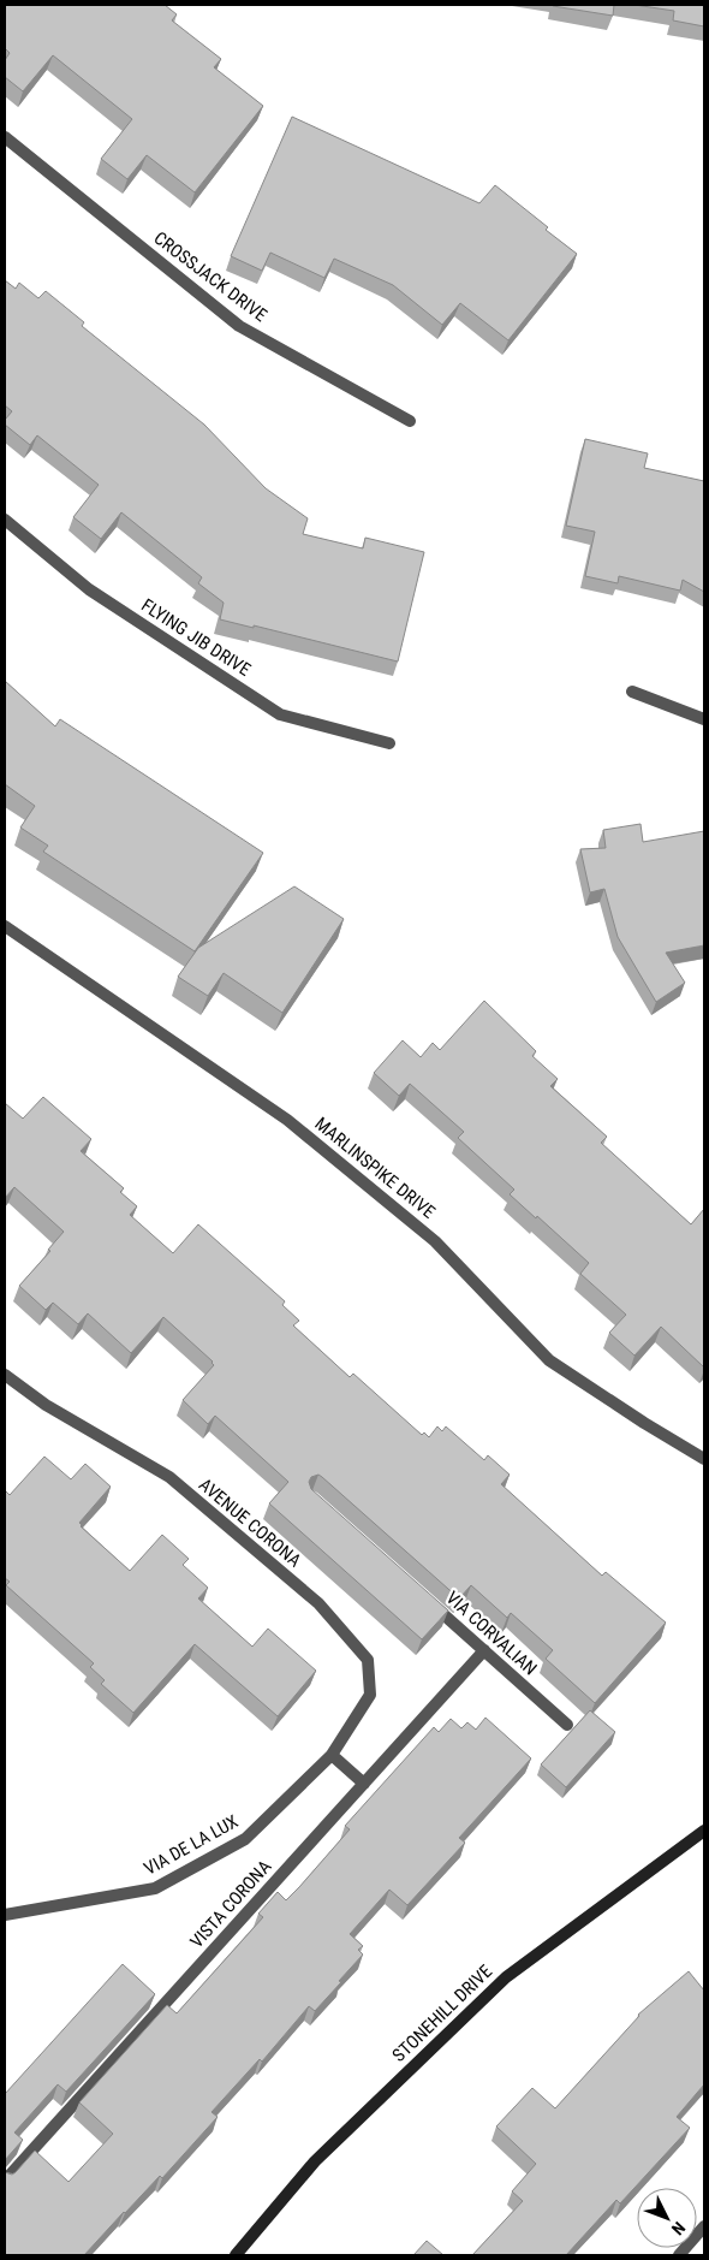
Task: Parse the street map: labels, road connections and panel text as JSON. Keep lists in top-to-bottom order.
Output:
{
  "streets": {
    "main road": ["STONEHILL DRIVE"],
    "street": [
      "CROSSJACK DRIVE",
      "FLYING JIB DRIVE",
      "MARLINSPIKE DRIVE",
      "AVENUE CORONA",
      "VIA CORVALIAN",
      "VIA DE LA LUX",
      "VISTA CORONA"
    ]
  },
  "crossings": [
    ["AVENUE CORONA", "VIA DE LA LUX"],
    ["VIA CORVALIAN", "VISTA CORONA"]
  ],
  "north": "bottom right"
}
